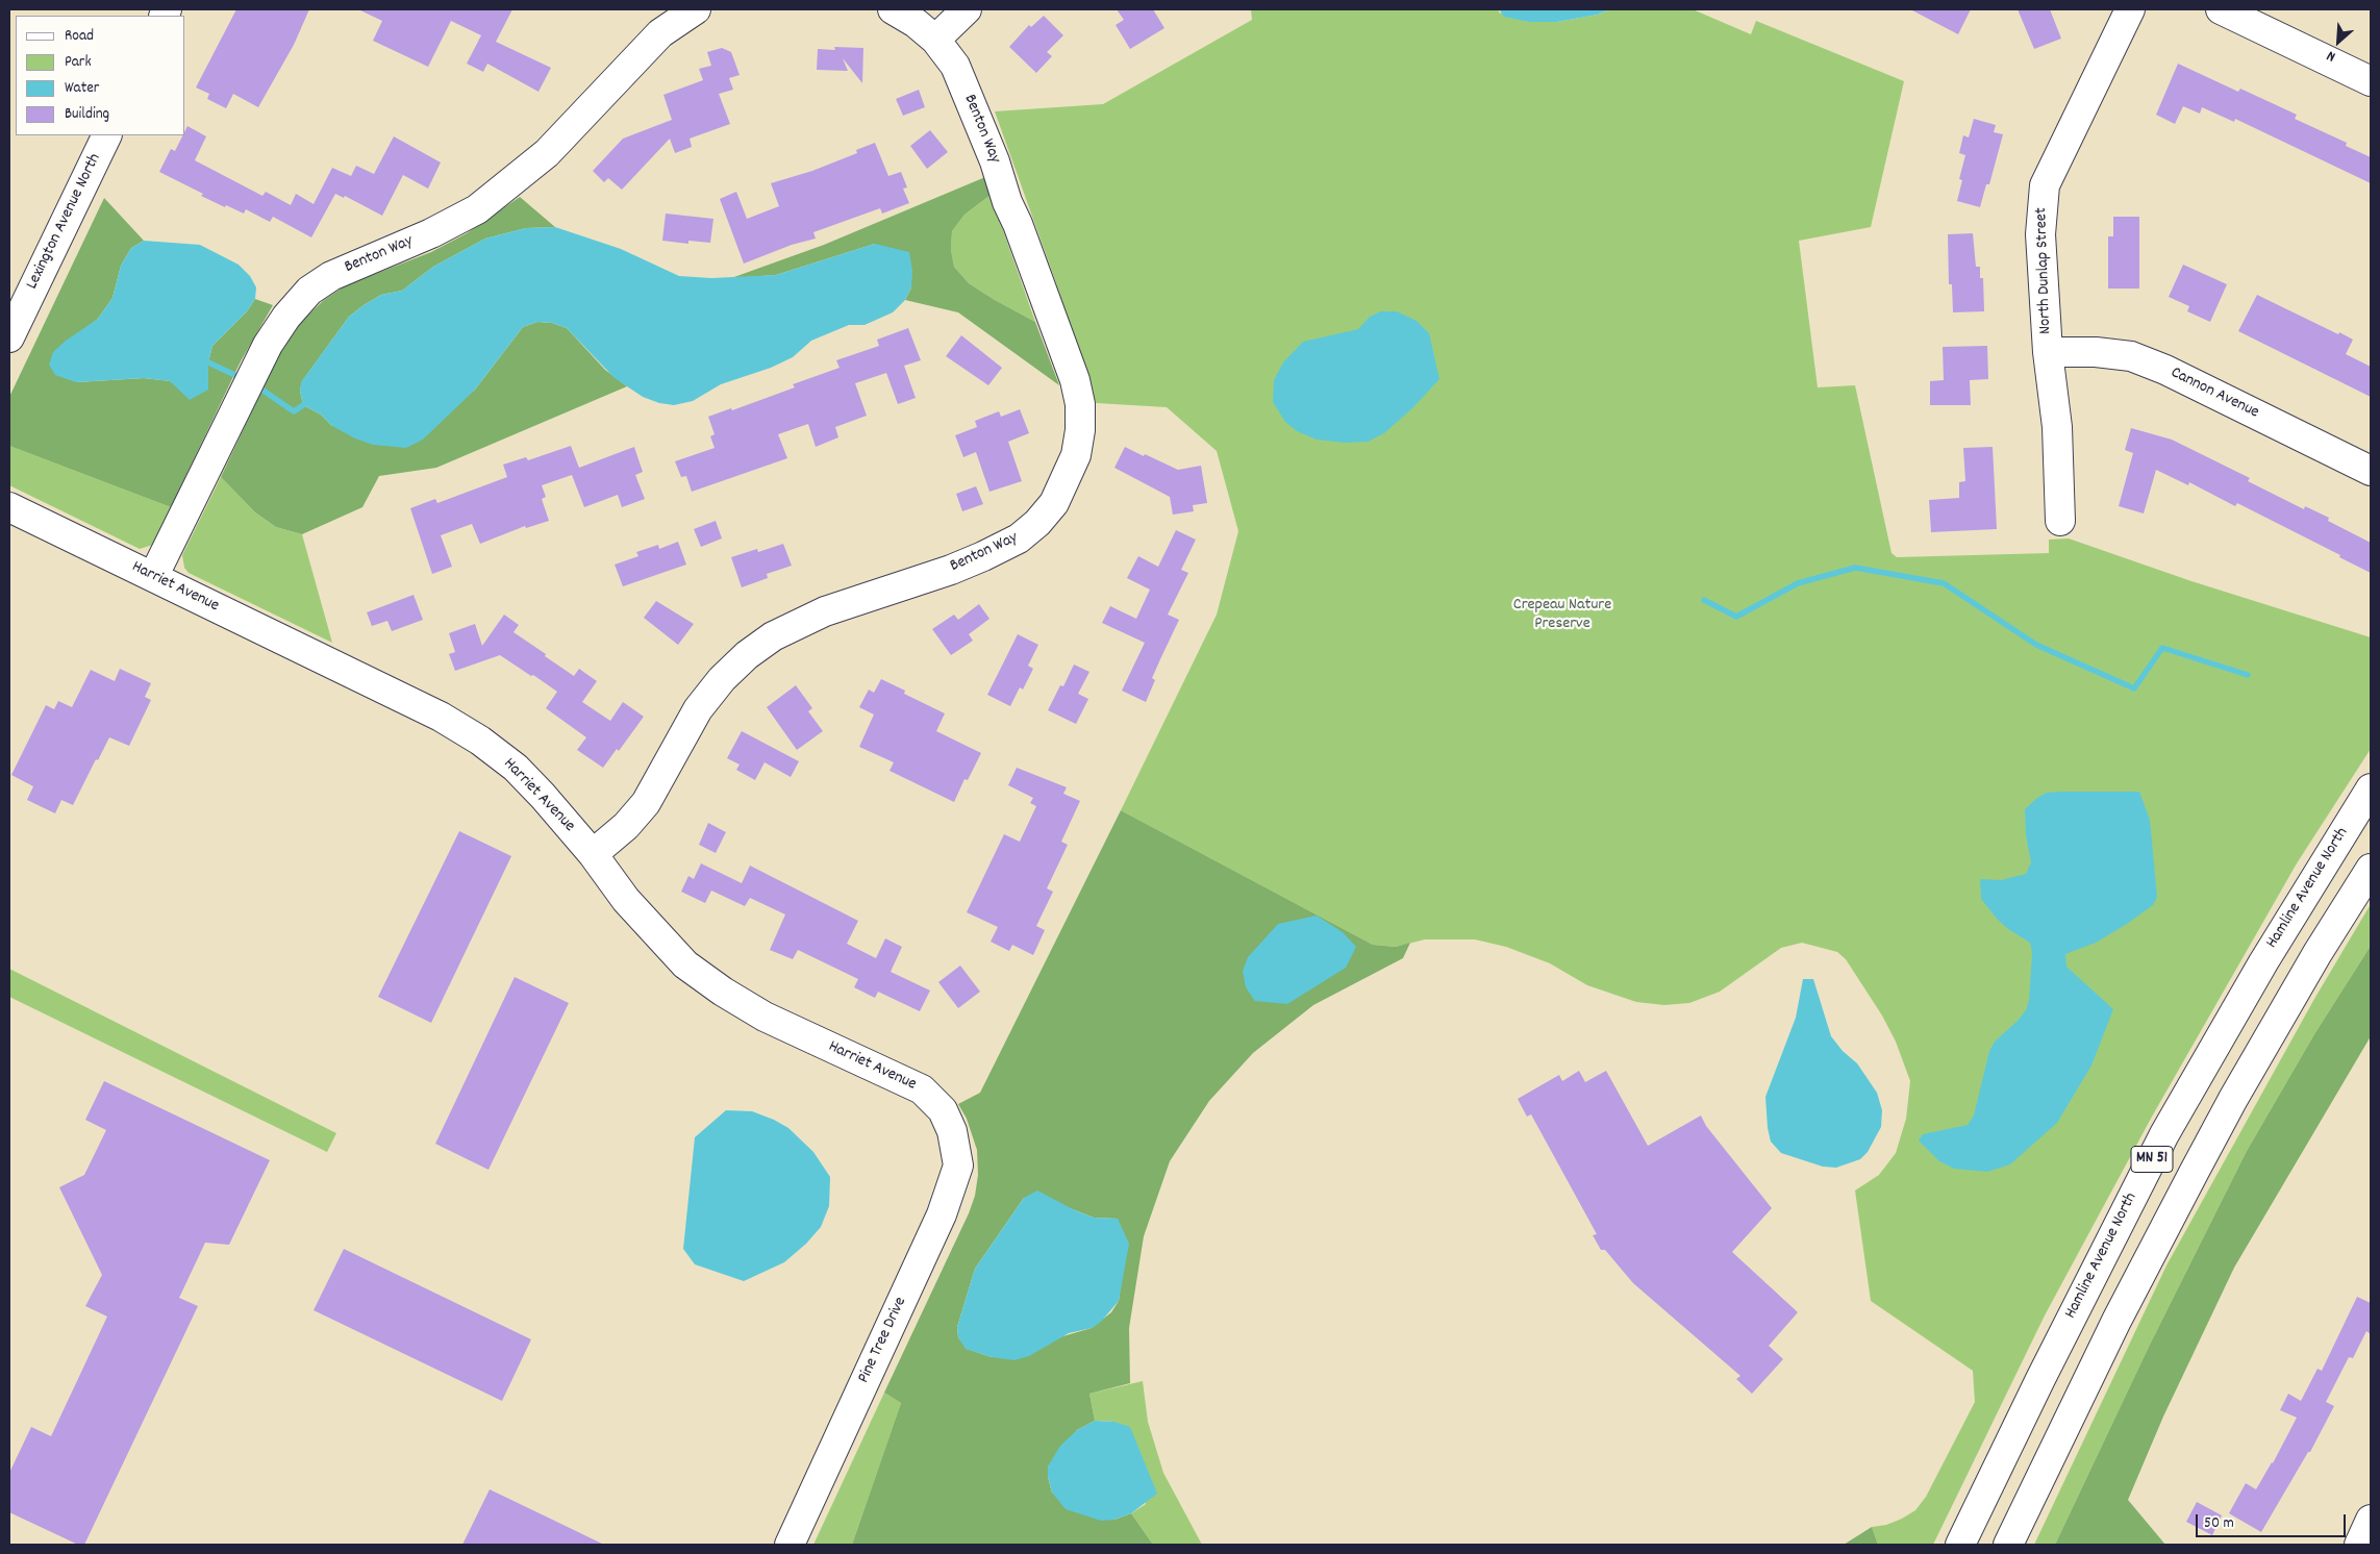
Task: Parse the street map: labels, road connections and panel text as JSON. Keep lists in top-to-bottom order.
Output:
{
  "streets": {
    "main road": [
      "Benton Way",
      "Lexington Avenue North",
      "North Dunlap Street",
      "Cannon Avenue",
      "Harriet Avenue",
      "Hamline Avenue North",
      "MN 51",
      "Pine Tree Drive"
    ]
  },
  "crossings": [
    ["Benton Way", "Harriet Avenue"],
    ["North Dunlap Street", "Cannon Avenue"],
    ["Harriet Avenue", "Pine Tree Drive"]
  ],
  "parks": ["Crepeau Nature Preserve"],
  "legend": [
    "Road",
    "Park",
    "Water",
    "Building"
  ],
  "scale_bar": "50 m",
  "north": "bottom left"
}
